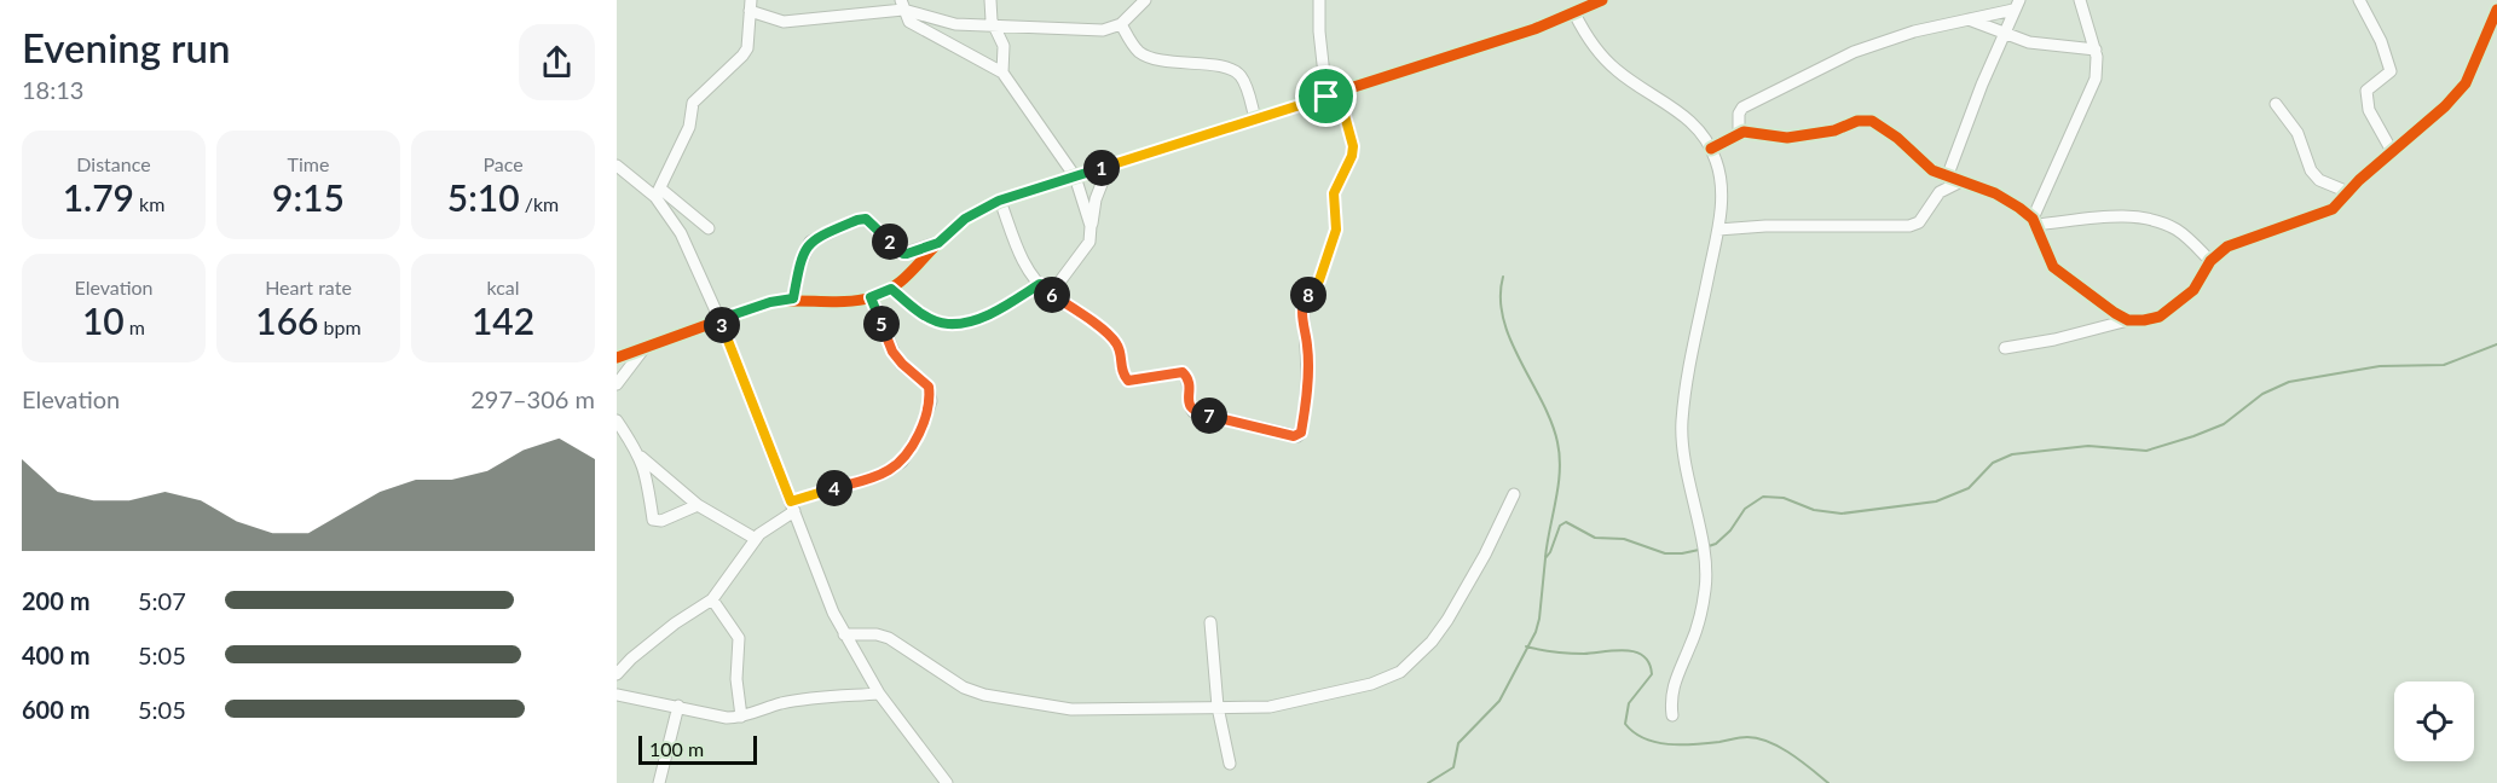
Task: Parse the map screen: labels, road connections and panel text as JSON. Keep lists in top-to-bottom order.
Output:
{
  "scale_bar": "100 m",
  "page": {
    "heading": ["Evening run", "18:13"],
    "stats": [
      ["Distance", "1.79 km"],
      ["Time", "9:15"],
      ["Pace", "5:10 /km"],
      ["Elevation", "10 m"],
      ["Heart rate", "166 bpm"],
      ["kcal", "142"]
    ],
    "pins": [
      "1",
      "2",
      "6",
      "8",
      "5",
      "3",
      "7",
      "4"
    ],
    "chart": ["Elevation", "297–306 m"],
    "list": [
      {
        "name": "200 m",
        "note": "5:07"
      },
      {
        "name": "400 m",
        "note": "5:05"
      },
      {
        "name": "600 m",
        "note": "5:05"
      }
    ],
    "scale": "100 m"
  }
}
